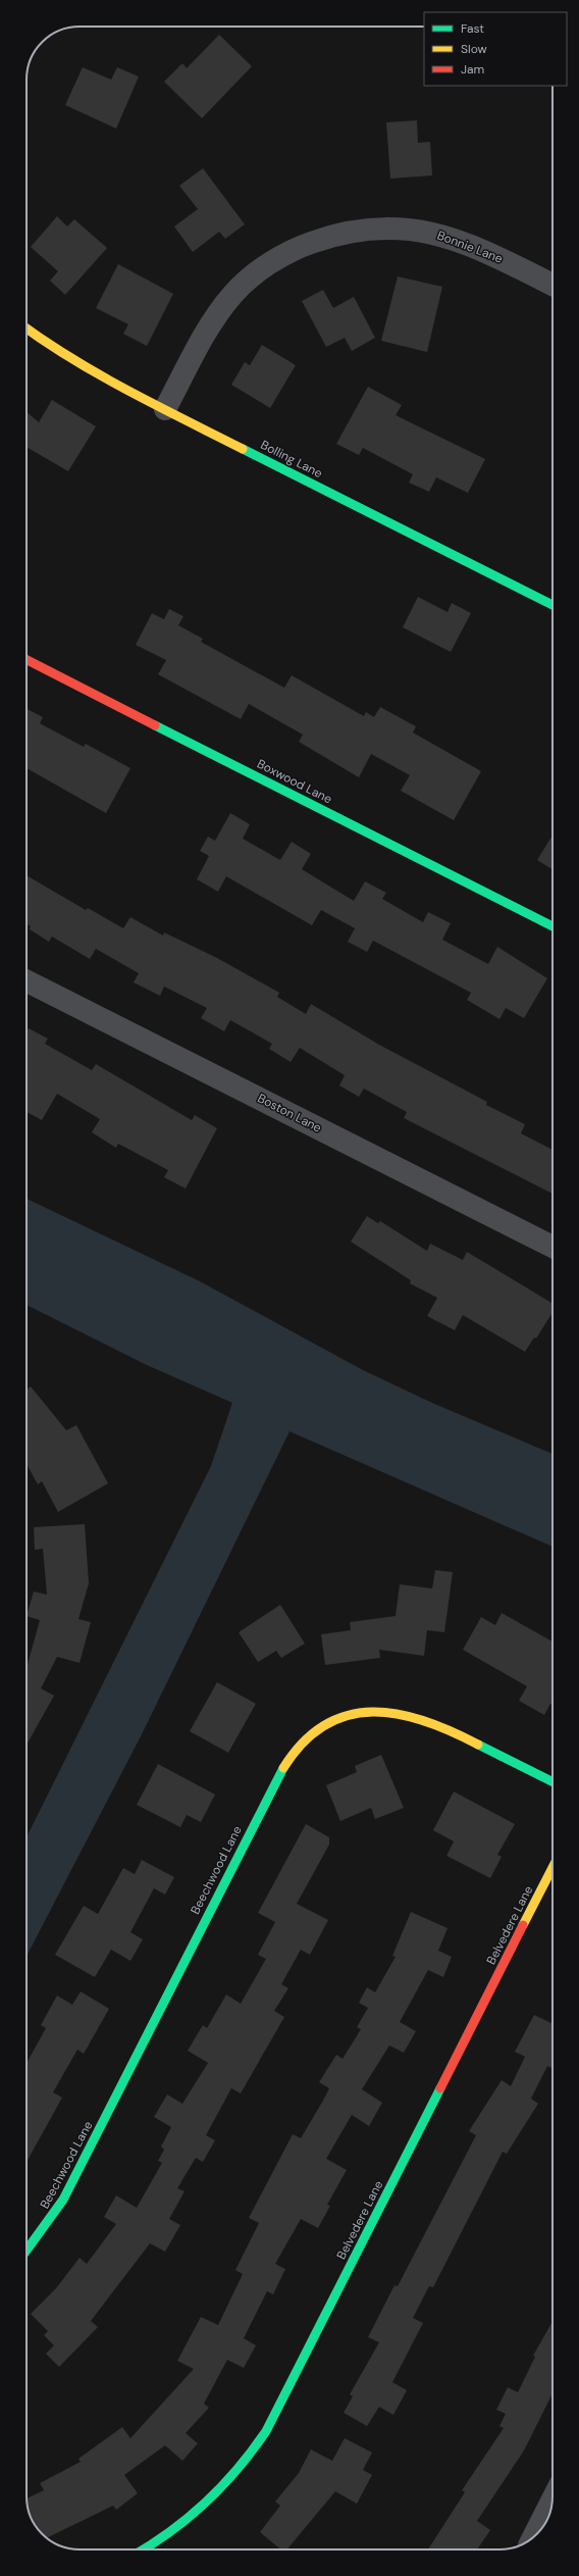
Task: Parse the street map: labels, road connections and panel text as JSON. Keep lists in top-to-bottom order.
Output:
{
  "streets": {
    "street": [
      "Bonnie Lane",
      "Bolling Lane",
      "Boxwood Lane",
      "Boston Lane",
      "Beechwood Lane",
      "Belvedere Lane"
    ]
  },
  "crossings": [
    ["Bonnie Lane", "Bolling Lane"]
  ],
  "legend": ["Fast", "Slow", "Jam"]
}
